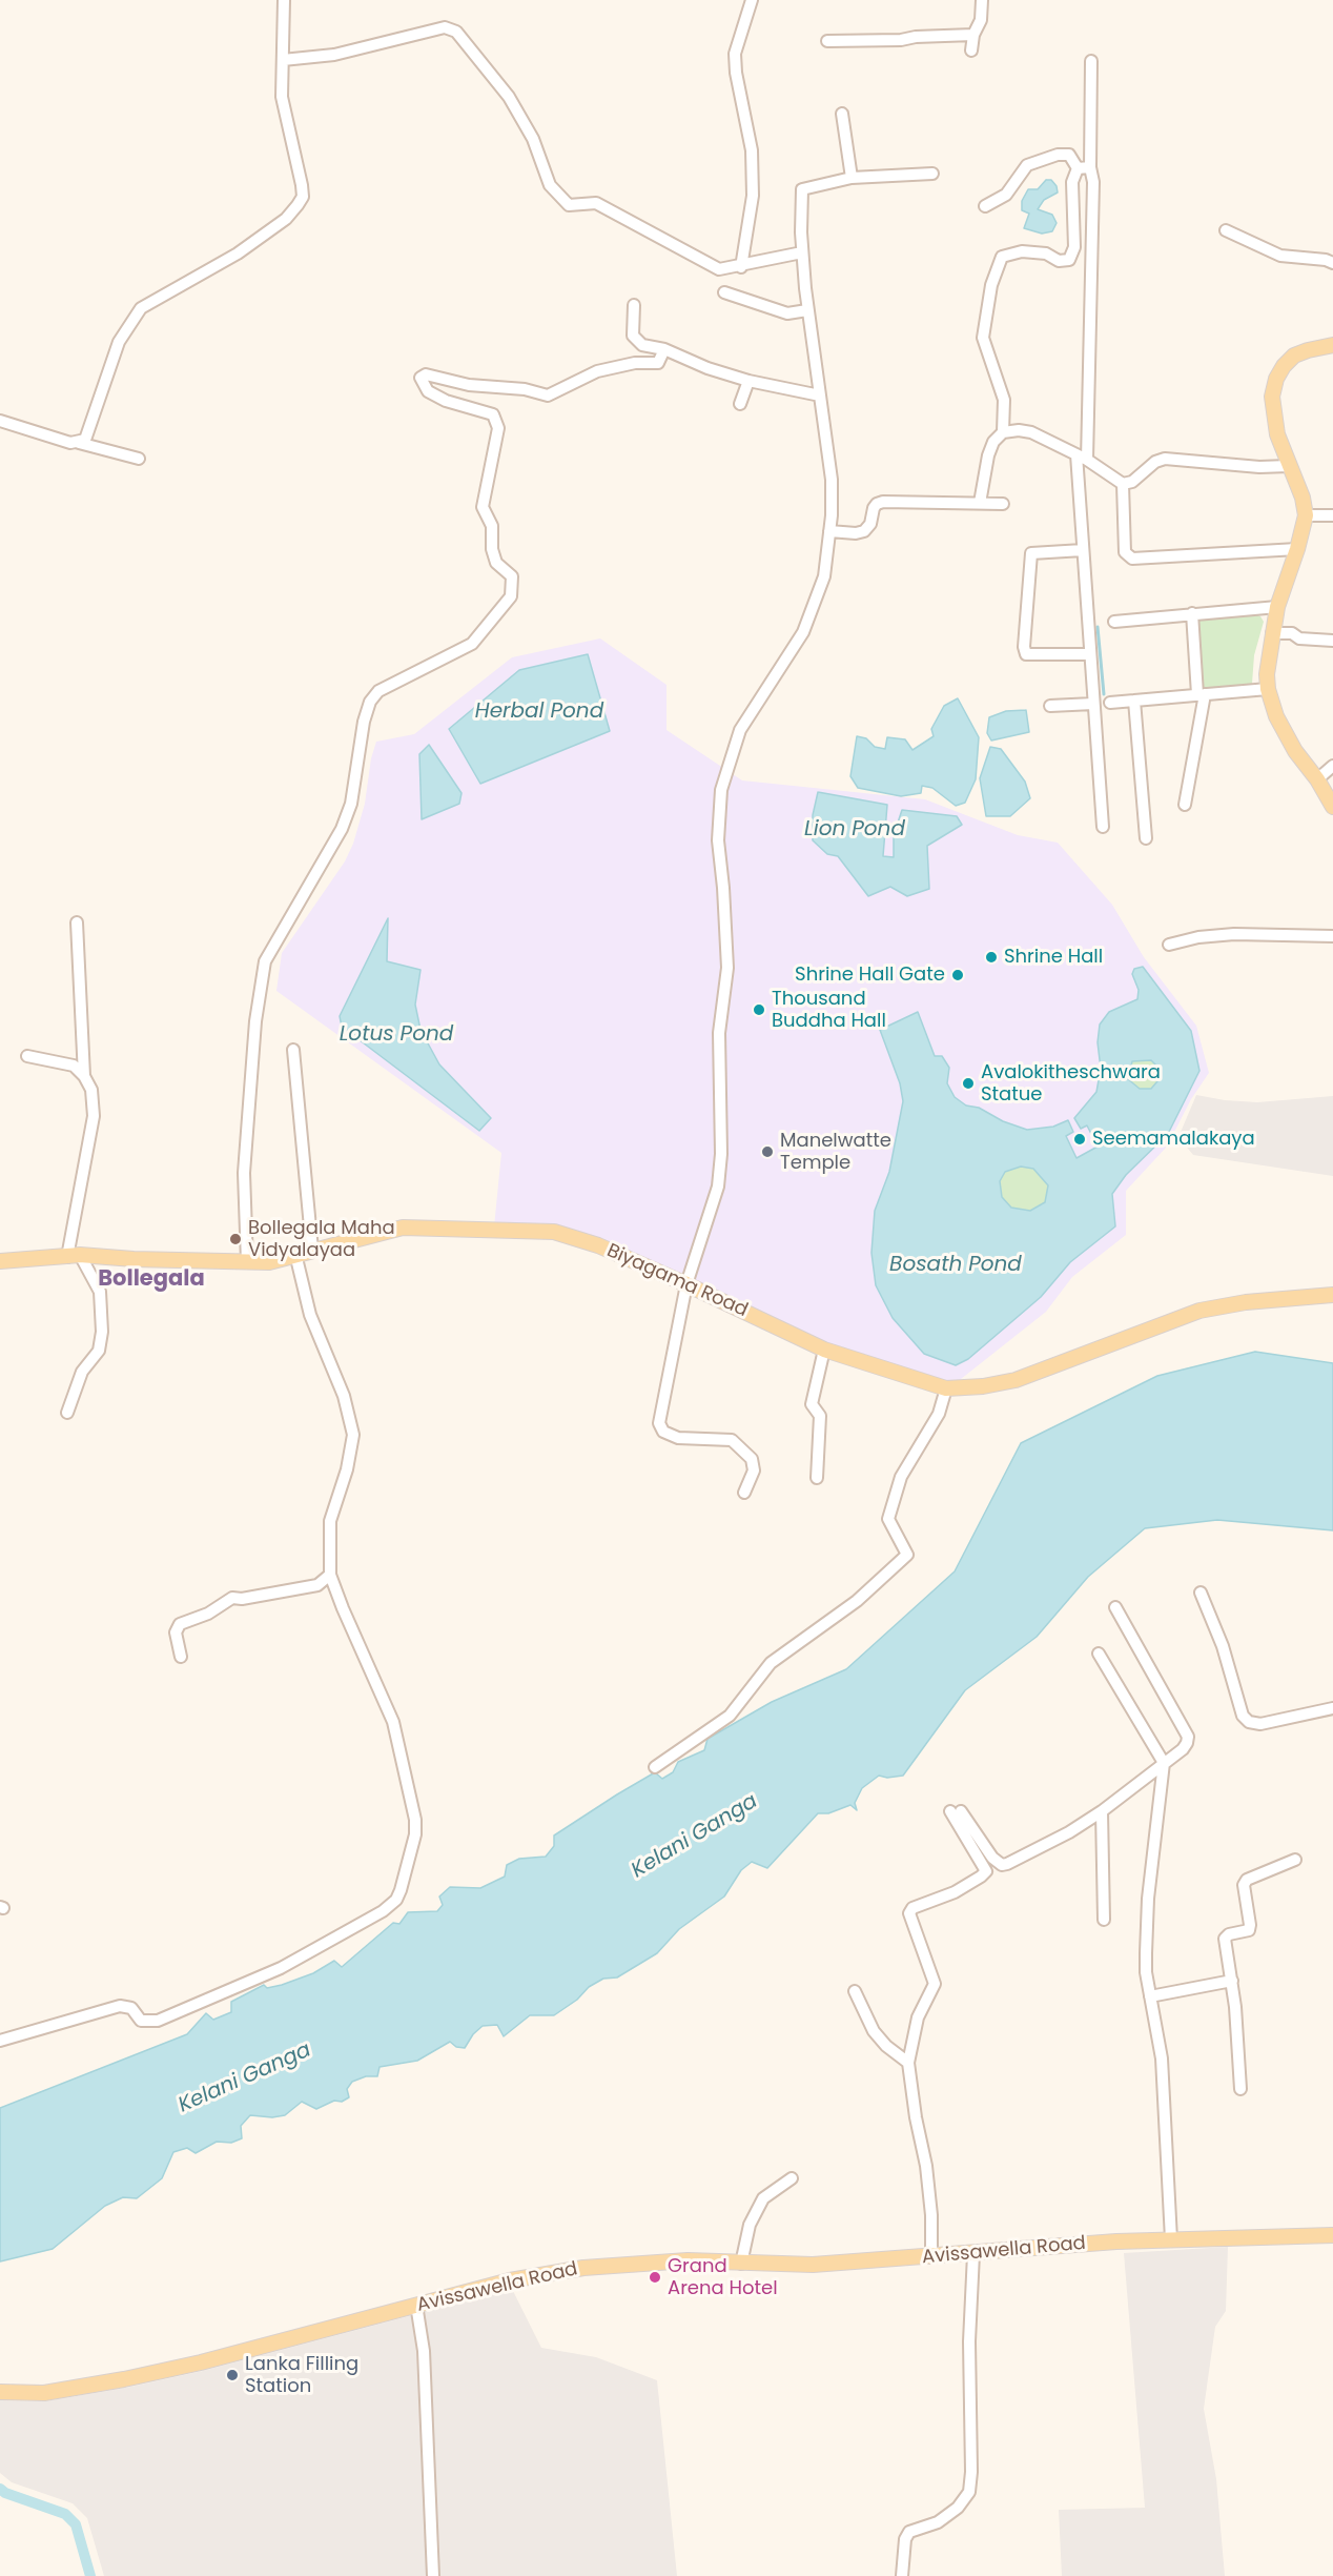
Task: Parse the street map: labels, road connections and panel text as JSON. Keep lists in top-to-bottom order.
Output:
{
  "streets": {
    "main road": ["Biyagama Road", "Avissawella Road"]
  },
  "districts": ["Bollegala"],
  "water": [
    "Herbal Pond",
    "Lion Pond",
    "Lotus Pond",
    "Bosath Pond",
    "Kelani Ganga"
  ],
  "places": [
    "Shrine Hall",
    "Shrine Hall Gate",
    "Thousand Buddha Hall",
    "Avalokitheschwara Statue",
    "Seemamalakaya",
    "Manelwatte Temple",
    "Bollegala Maha Vidyalayaa",
    "Grand Arena Hotel",
    "Lanka Filling Station"
  ]
}
